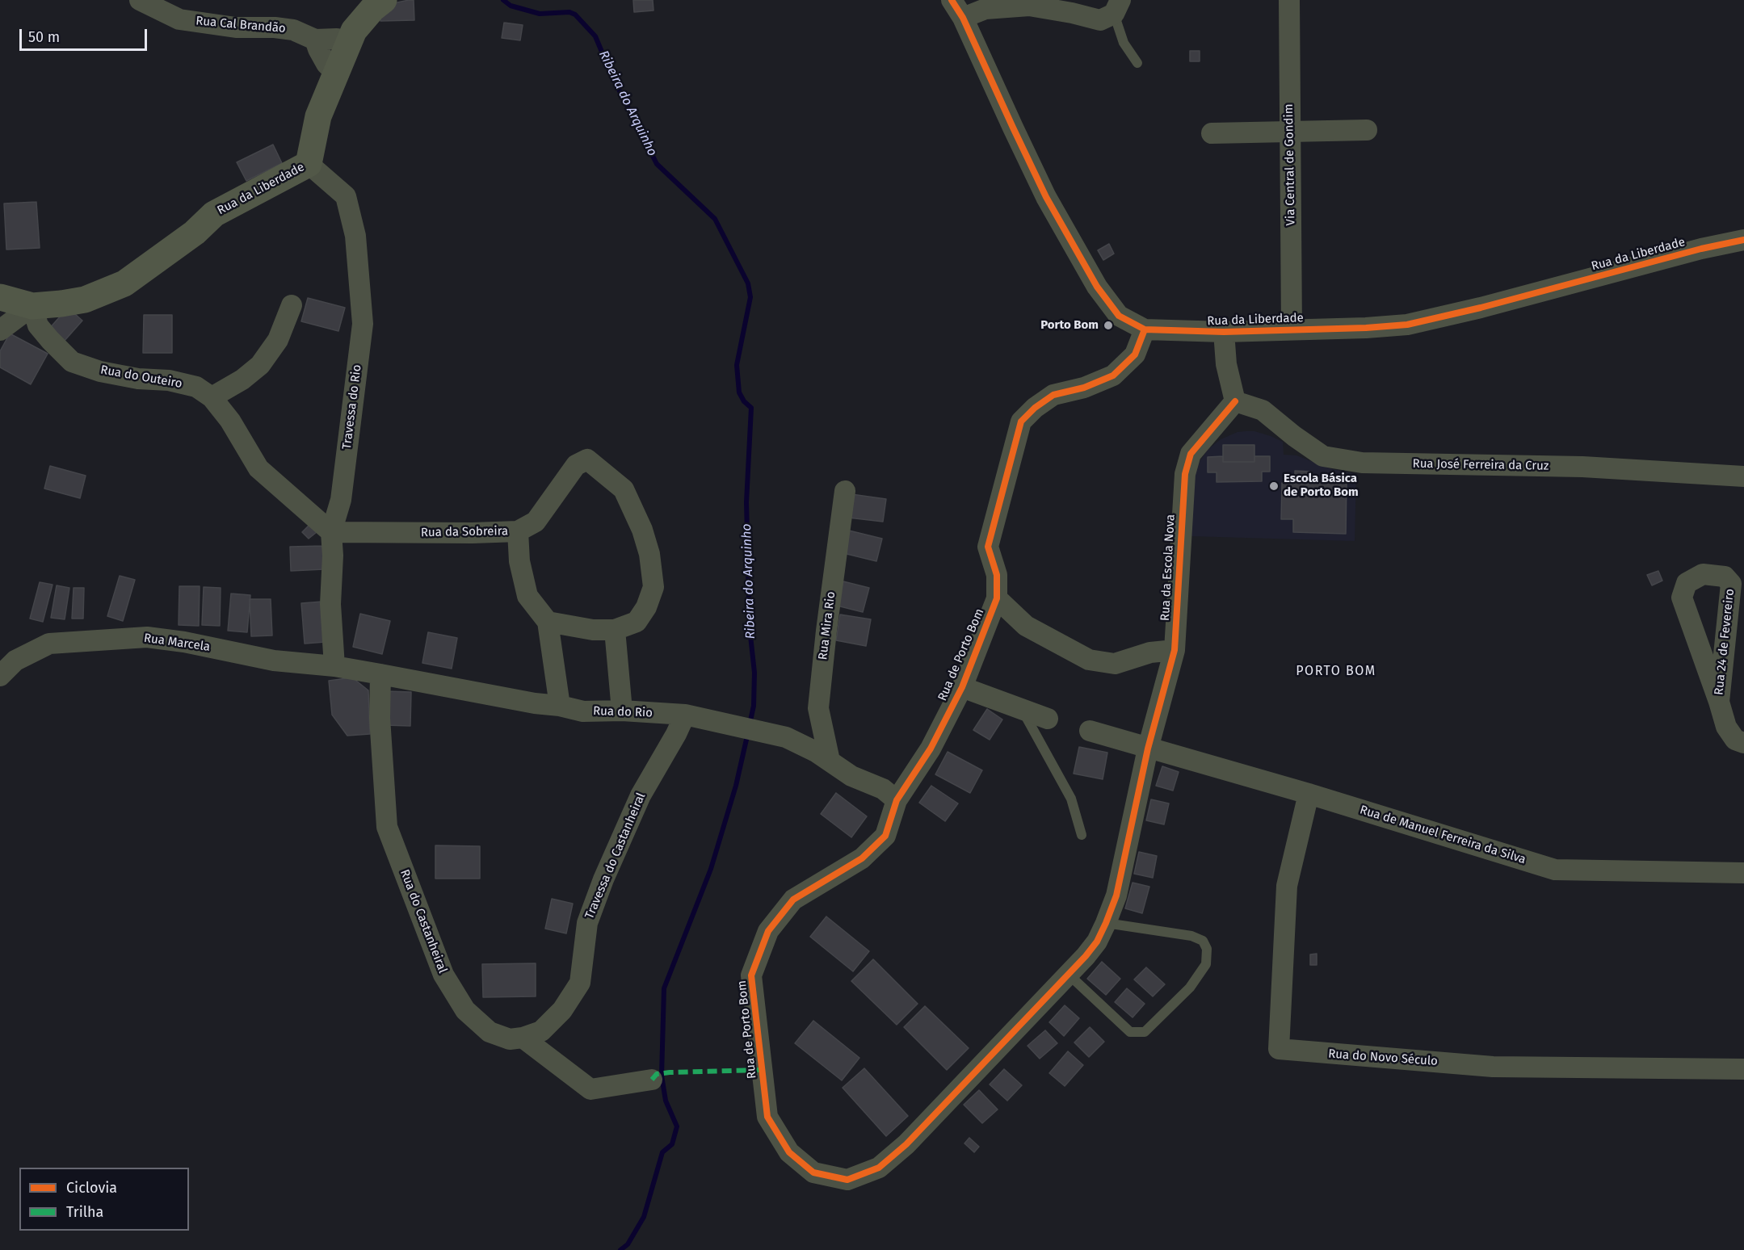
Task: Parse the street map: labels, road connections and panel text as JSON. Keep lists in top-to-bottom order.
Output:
{
  "streets": {
    "street": [
      "Rua Cal Brandão",
      "Via Central de Gondim",
      "Rua da Liberdade",
      "Rua do Outeiro",
      "Travessa do Rio",
      "Rua José Ferreira da Cruz",
      "Rua da Sobreira",
      "Rua da Escola Nova",
      "Rua Mira Rio",
      "Rua 24 de Fevereiro",
      "Rua Marcela",
      "Rua de Porto Bom",
      "Rua do Rio",
      "Rua de Manuel Ferreira da Silva",
      "Travessa do Castanheiral",
      "Rua do Castanheiral",
      "Rua do Novo Século"
    ]
  },
  "crossings": [
    ["Rua Cal Brandão", "Rua da Liberdade"],
    ["Via Central de Gondim", "Rua da Liberdade"],
    ["Rua da Liberdade", "Rua do Outeiro"],
    ["Rua da Liberdade", "Travessa do Rio"],
    ["Rua da Liberdade", "Rua de Porto Bom"],
    ["Rua do Outeiro", "Travessa do Rio"],
    ["Rua do Outeiro", "Rua da Sobreira"],
    ["Travessa do Rio", "Rua da Sobreira"],
    ["Travessa do Rio", "Rua Marcela"],
    ["Travessa do Rio", "Rua do Rio"],
    ["Rua José Ferreira da Cruz", "Rua da Escola Nova"],
    ["Rua da Escola Nova", "Rua de Porto Bom"],
    ["Rua da Escola Nova", "Rua de Manuel Ferreira da Silva"],
    ["Rua Mira Rio", "Rua do Rio"],
    ["Rua Marcela", "Rua do Rio"],
    ["Rua de Porto Bom", "Rua do Rio"],
    ["Rua de Porto Bom", "Rua de Manuel Ferreira da Silva"],
    ["Rua do Rio", "Travessa do Castanheiral"],
    ["Rua do Rio", "Rua do Castanheiral"],
    ["Rua de Manuel Ferreira da Silva", "Rua do Novo Século"],
    ["Travessa do Castanheiral", "Rua do Castanheiral"]
  ],
  "districts": ["PORTO BOM"],
  "water": ["Ribeira do Arquinho"],
  "places": ["Porto Bom", "Escola Básica de Porto Bom"],
  "legend": ["Ciclovia", "Trilha"],
  "scale_bar": "50 m"
}
